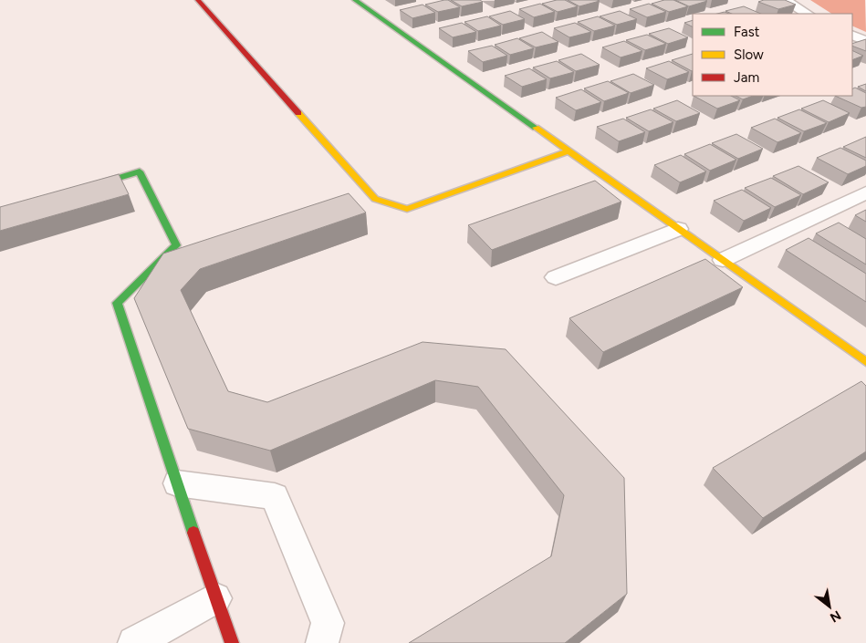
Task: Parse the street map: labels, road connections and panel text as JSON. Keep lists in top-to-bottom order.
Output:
{
  "legend": ["Fast", "Slow", "Jam"],
  "north": "bottom right"
}
